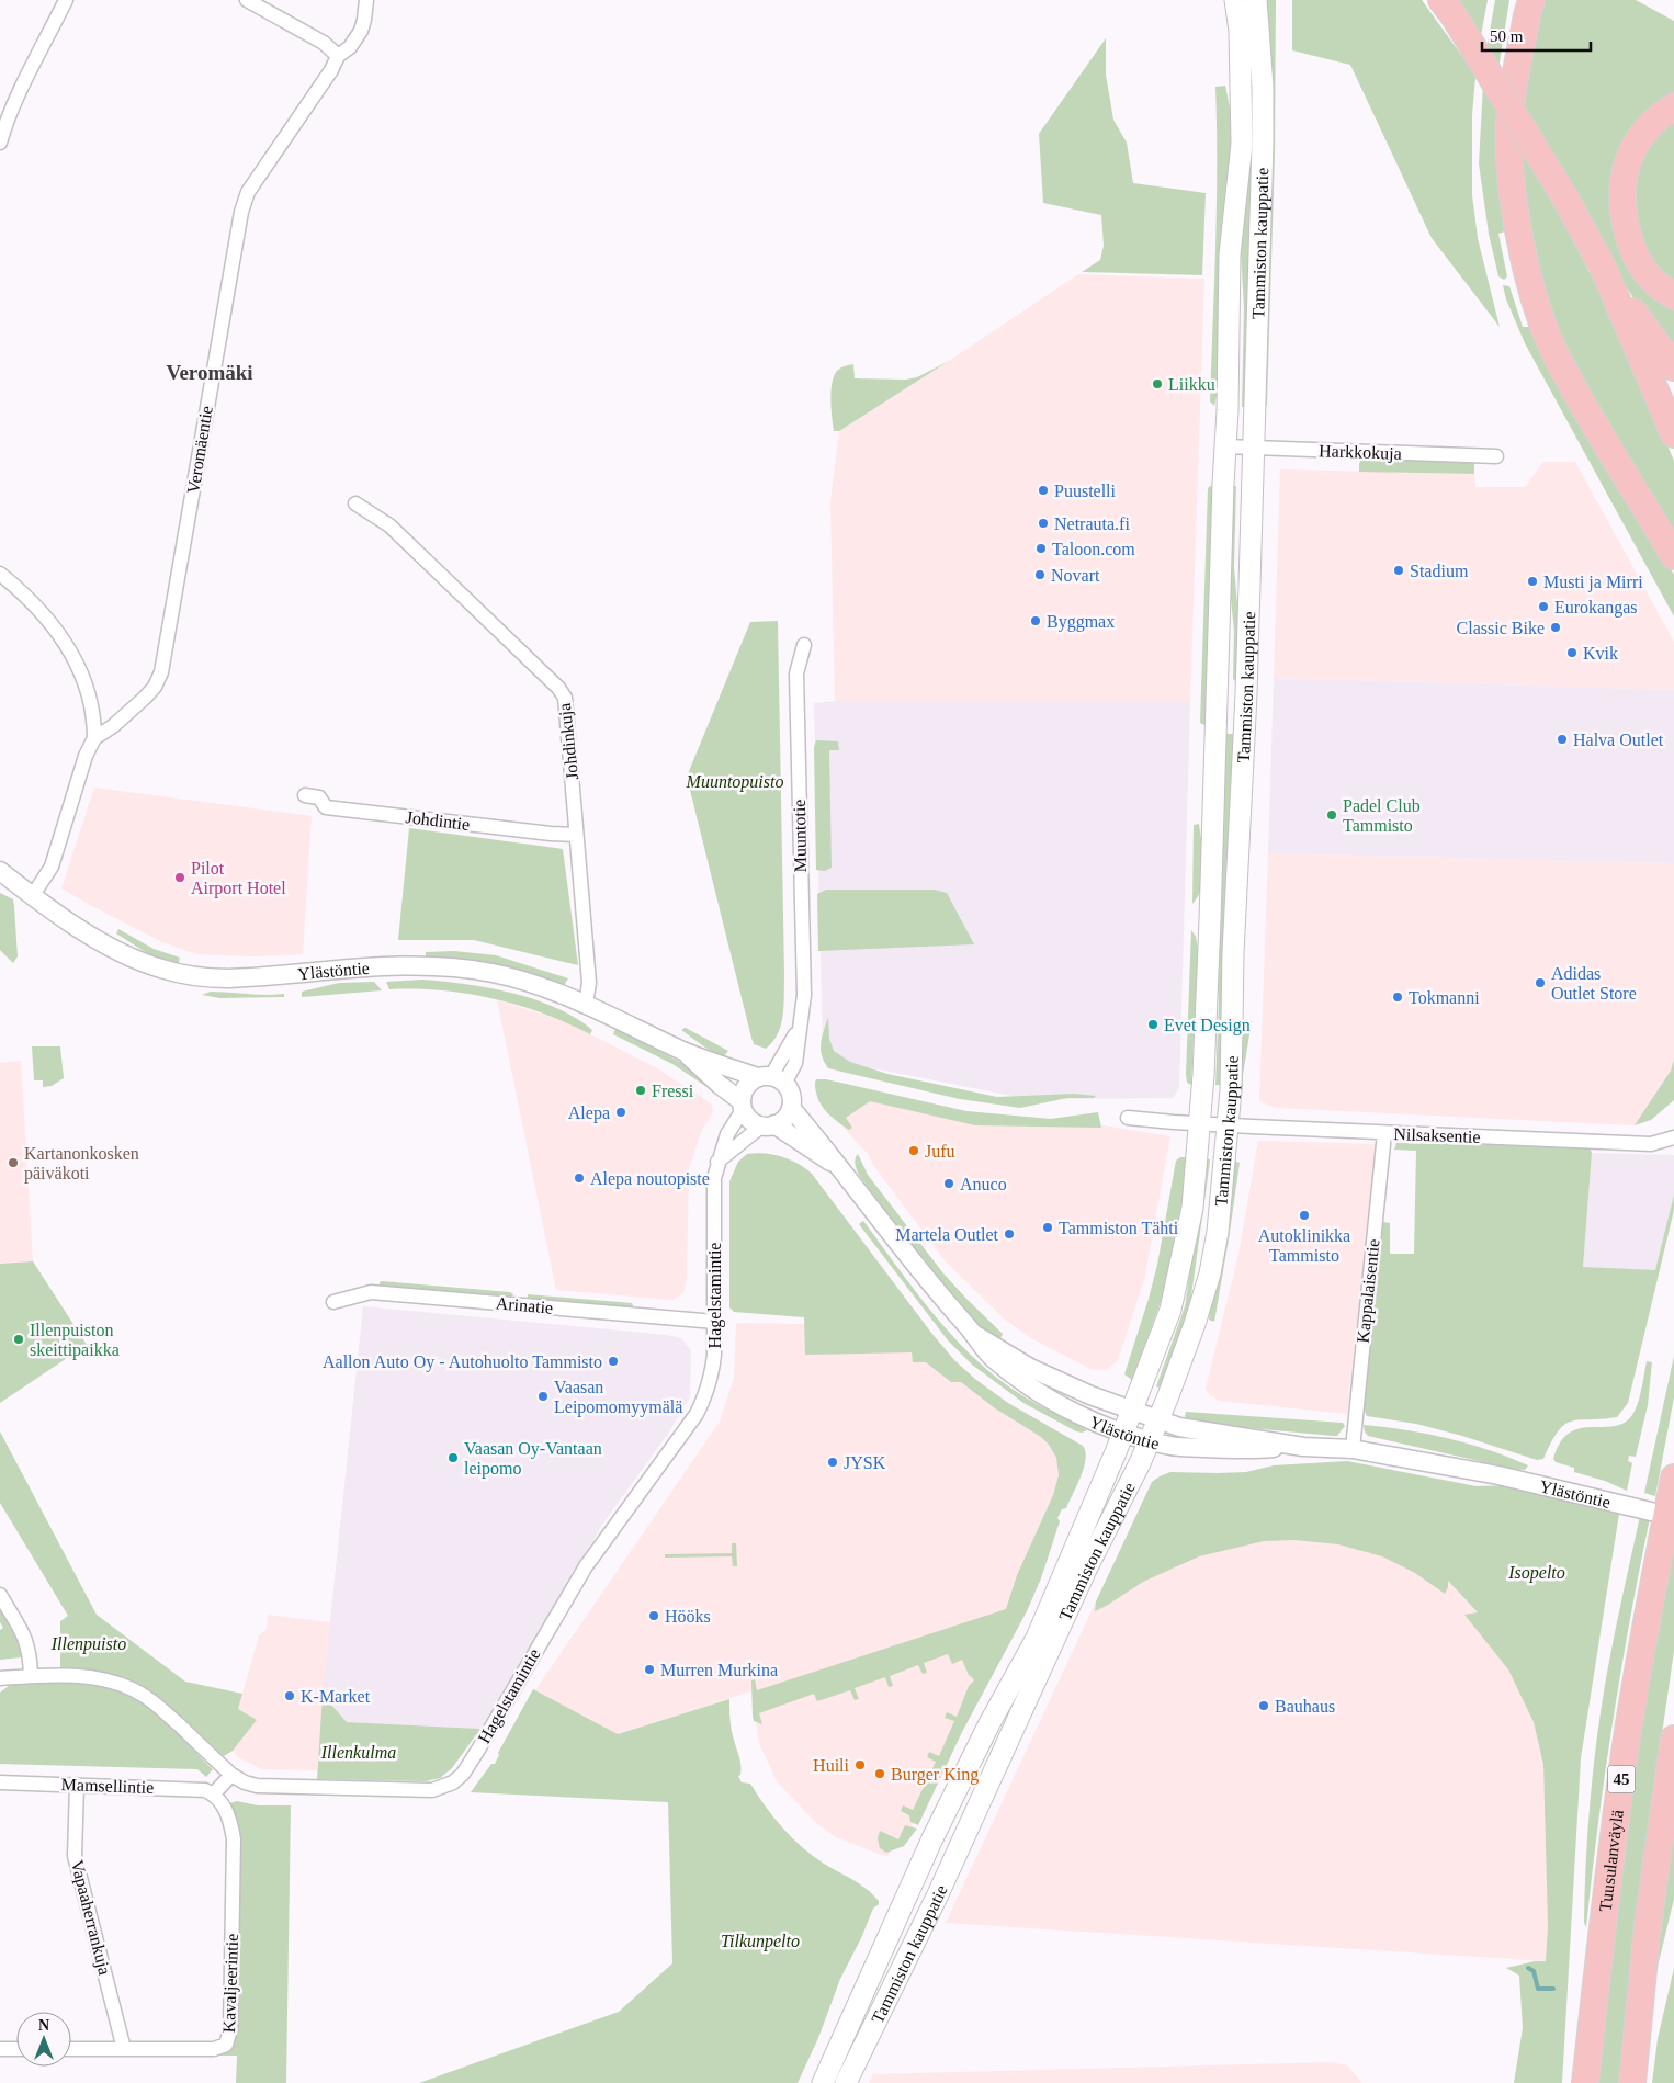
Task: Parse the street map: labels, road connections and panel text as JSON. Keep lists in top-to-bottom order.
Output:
{
  "streets": {
    "highway": ["45", "Tuusulanväylä"],
    "main road": ["Tammiston kauppatie"],
    "street": [
      "Veromäentie",
      "Harkkokuja",
      "Johdinkuja",
      "Johdintie",
      "Muuntotie",
      "Ylästöntie",
      "Nilsaksentie",
      "Kappalaisentie",
      "Hagelstamintie",
      "Arinatie",
      "Mamsellintie",
      "Vapaaherrankuja",
      "Kavaljeerintie"
    ]
  },
  "crossings": [
    ["Tammiston kauppatie", "Harkkokuja"],
    ["Tammiston kauppatie", "Ylästöntie"],
    ["Tammiston kauppatie", "Nilsaksentie"],
    ["Johdinkuja", "Johdintie"],
    ["Johdinkuja", "Ylästöntie"],
    ["Muuntotie", "Ylästöntie"],
    ["Muuntotie", "Hagelstamintie"],
    ["Ylästöntie", "Kappalaisentie"],
    ["Ylästöntie", "Hagelstamintie"],
    ["Nilsaksentie", "Kappalaisentie"],
    ["Hagelstamintie", "Arinatie"],
    ["Mamsellintie", "Vapaaherrankuja"],
    ["Mamsellintie", "Kavaljeerintie"],
    ["Vapaaherrankuja", "Kavaljeerintie"]
  ],
  "districts": ["Veromäki"],
  "parks": [
    "Muuntopuisto",
    "Isopelto",
    "Illenpuisto",
    "Illenkulma",
    "Tilkunpelto"
  ],
  "places": [
    "Liikku",
    "Puustelli",
    "Netrauta.fi",
    "Taloon.com",
    "Stadium",
    "Novart",
    "Musti ja Mirri",
    "Eurokangas",
    "Byggmax",
    "Classic Bike",
    "Kvik",
    "Halva Outlet",
    "Padel Club Tammisto",
    "Pilot Airport Hotel",
    "Adidas Outlet Store",
    "Tokmanni",
    "Evet Design",
    "Fressi",
    "Alepa",
    "Jufu",
    "Kartanonkosken päiväkoti",
    "Alepa noutopiste",
    "Anuco",
    "Autoklinikka Tammisto",
    "Tammiston Tähti",
    "Martela Outlet",
    "Illenpuiston skeittipaikka",
    "Aallon Auto Oy - Autohuolto Tammisto",
    "Vaasan Leipomomyymälä",
    "Vaasan Oy-Vantaan leipomo",
    "JYSK",
    "Hööks",
    "Murren Murkina",
    "K-Market",
    "Bauhaus",
    "Huili",
    "Burger King"
  ],
  "scale_bar": "50 m",
  "north": "top"
}
